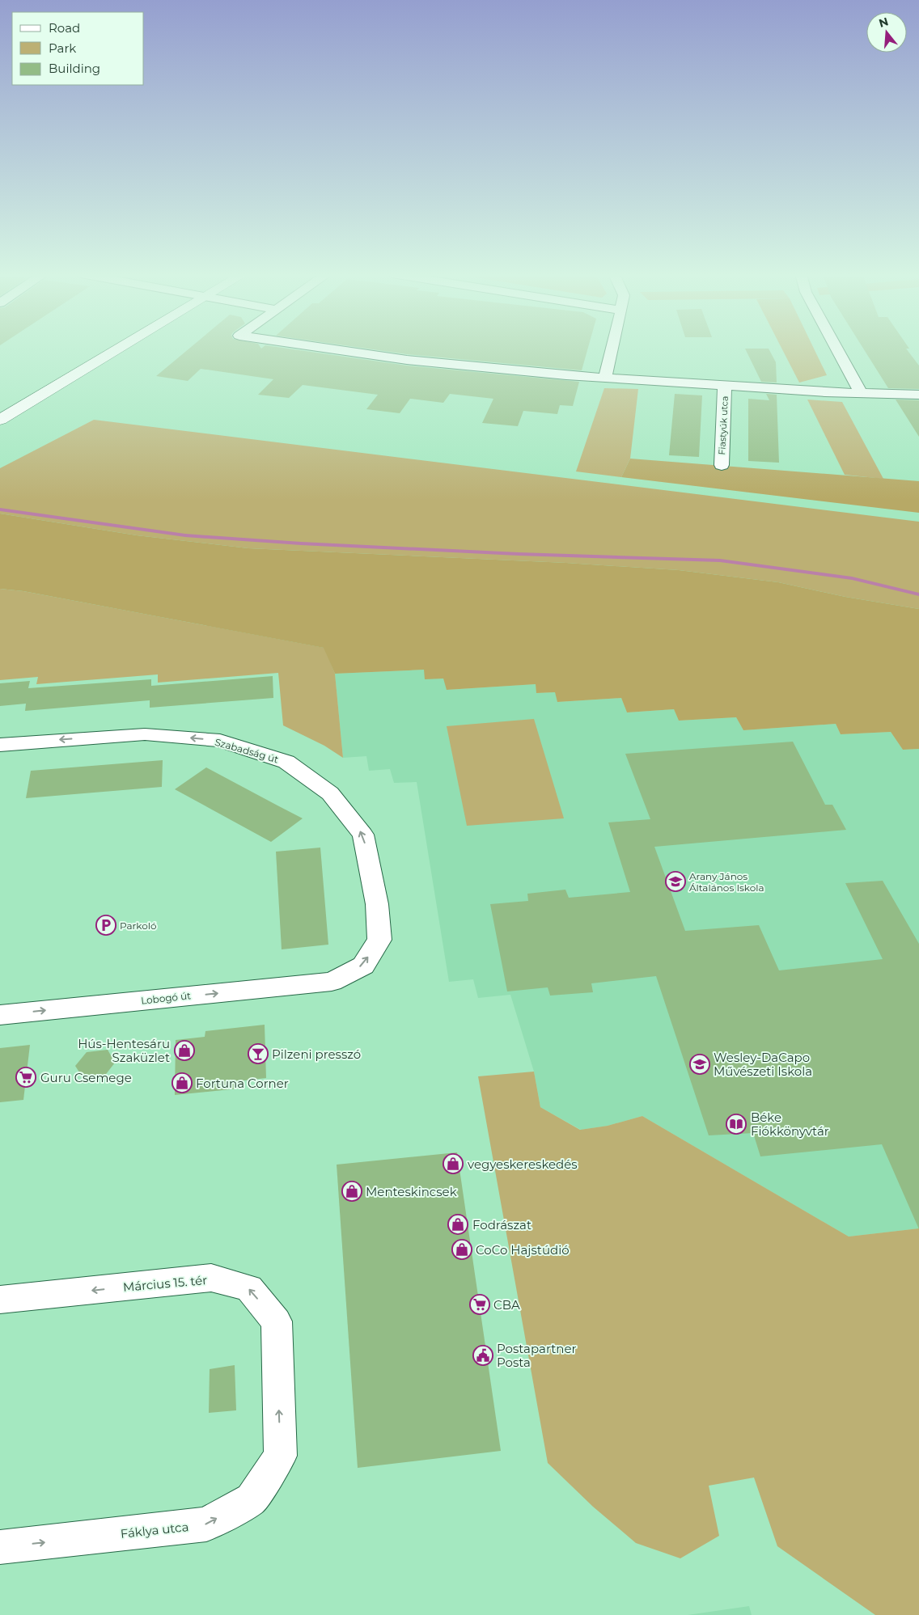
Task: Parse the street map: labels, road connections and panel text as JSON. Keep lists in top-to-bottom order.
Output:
{
  "streets": {
    "street": [
      "Fiastyúk utca",
      "Szabadság út",
      "Lobogó út",
      "Március 15. tér",
      "Fáklya utca"
    ]
  },
  "crossings": [
    ["Szabadság út", "Lobogó út"],
    ["Március 15. tér", "Fáklya utca"]
  ],
  "one_way": ["Lobogó út", "Fáklya utca"],
  "places": {
    "school or university": ["Arany János Általános Iskola", "Wesley-DaCapo Művészeti Iskola"],
    "parking": ["Parkoló"],
    "shop": [
      "Hús-Hentesáru Szaküzlet",
      "Fortuna Corner",
      "vegyeskereskedés",
      "Menteskincsek",
      "Fodrászat",
      "CoCo Hajstúdió"
    ],
    "bar": ["Pilzeni presszó"],
    "supermarket": ["Guru Csemege", "CBA"],
    "library": ["Béke Fiókkönyvtár"],
    "public building": ["Postapartner Posta"]
  },
  "legend": ["Road", "Park", "Building"],
  "north": "top"
}
